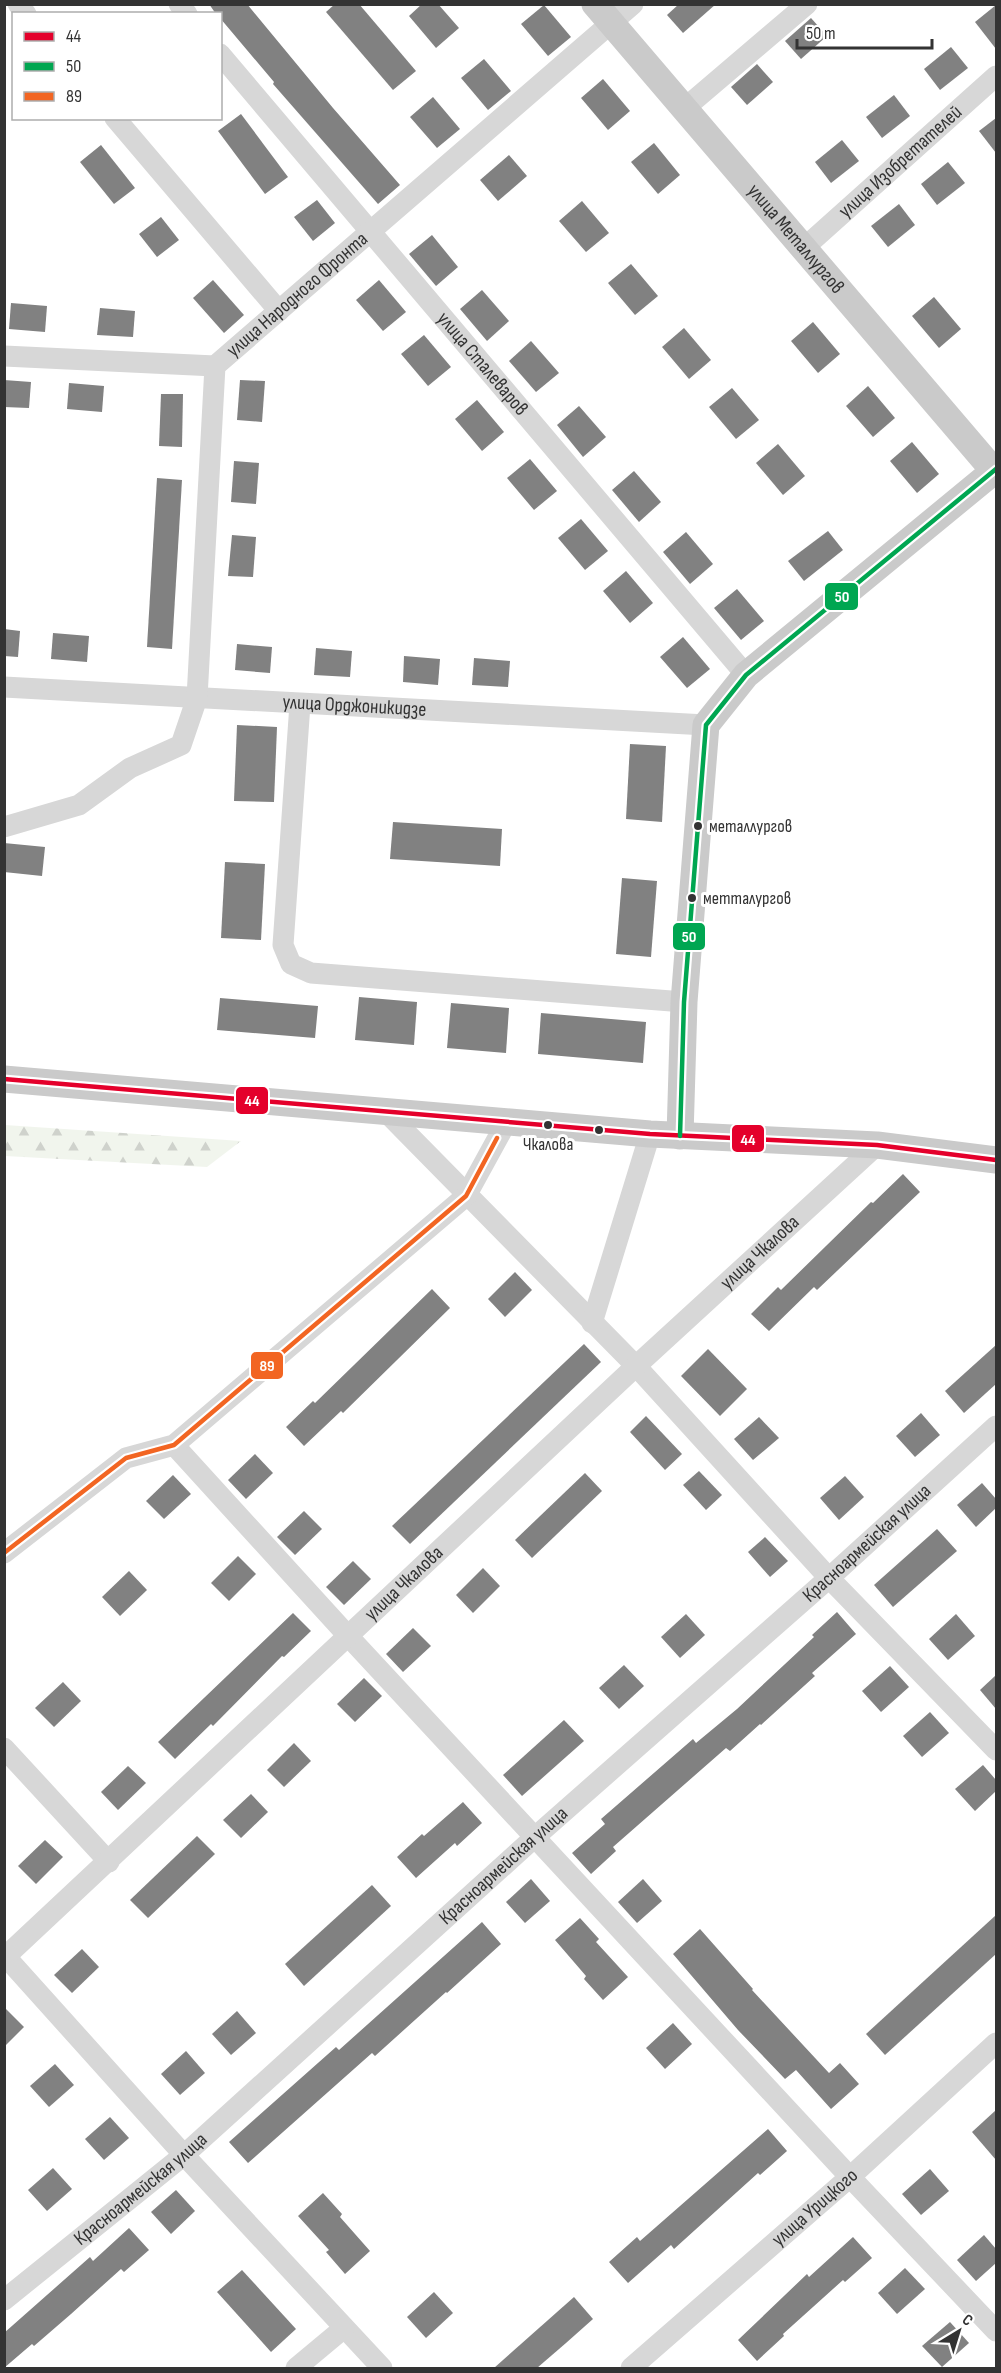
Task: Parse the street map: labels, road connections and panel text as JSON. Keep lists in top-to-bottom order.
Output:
{
  "streets": {
    "main road": ["улица Металлургов"],
    "street": [
      "улица Изобретателей",
      "улица Народного Фронта",
      "улица Сталеваров",
      "улица Орджоникидзе",
      "улица Чкалова",
      "Красноармейская улица",
      "улица Урицкого"
    ]
  },
  "crossings": [
    ["улица Изобретателей", "улица Металлургов"],
    ["улица Металлургов", "улица Народного Фронта"],
    ["улица Народного Фронта", "улица Сталеваров"],
    ["улица Народного Фронта", "улица Орджоникидзе"]
  ],
  "places": ["металлургов", "метталургов", "Чкалова"],
  "lines": ["transit line 50", "transit line 44", "transit line 89"],
  "legend": ["44", "50", "89"],
  "scale_bar": "50 m",
  "north": "top right"
}
